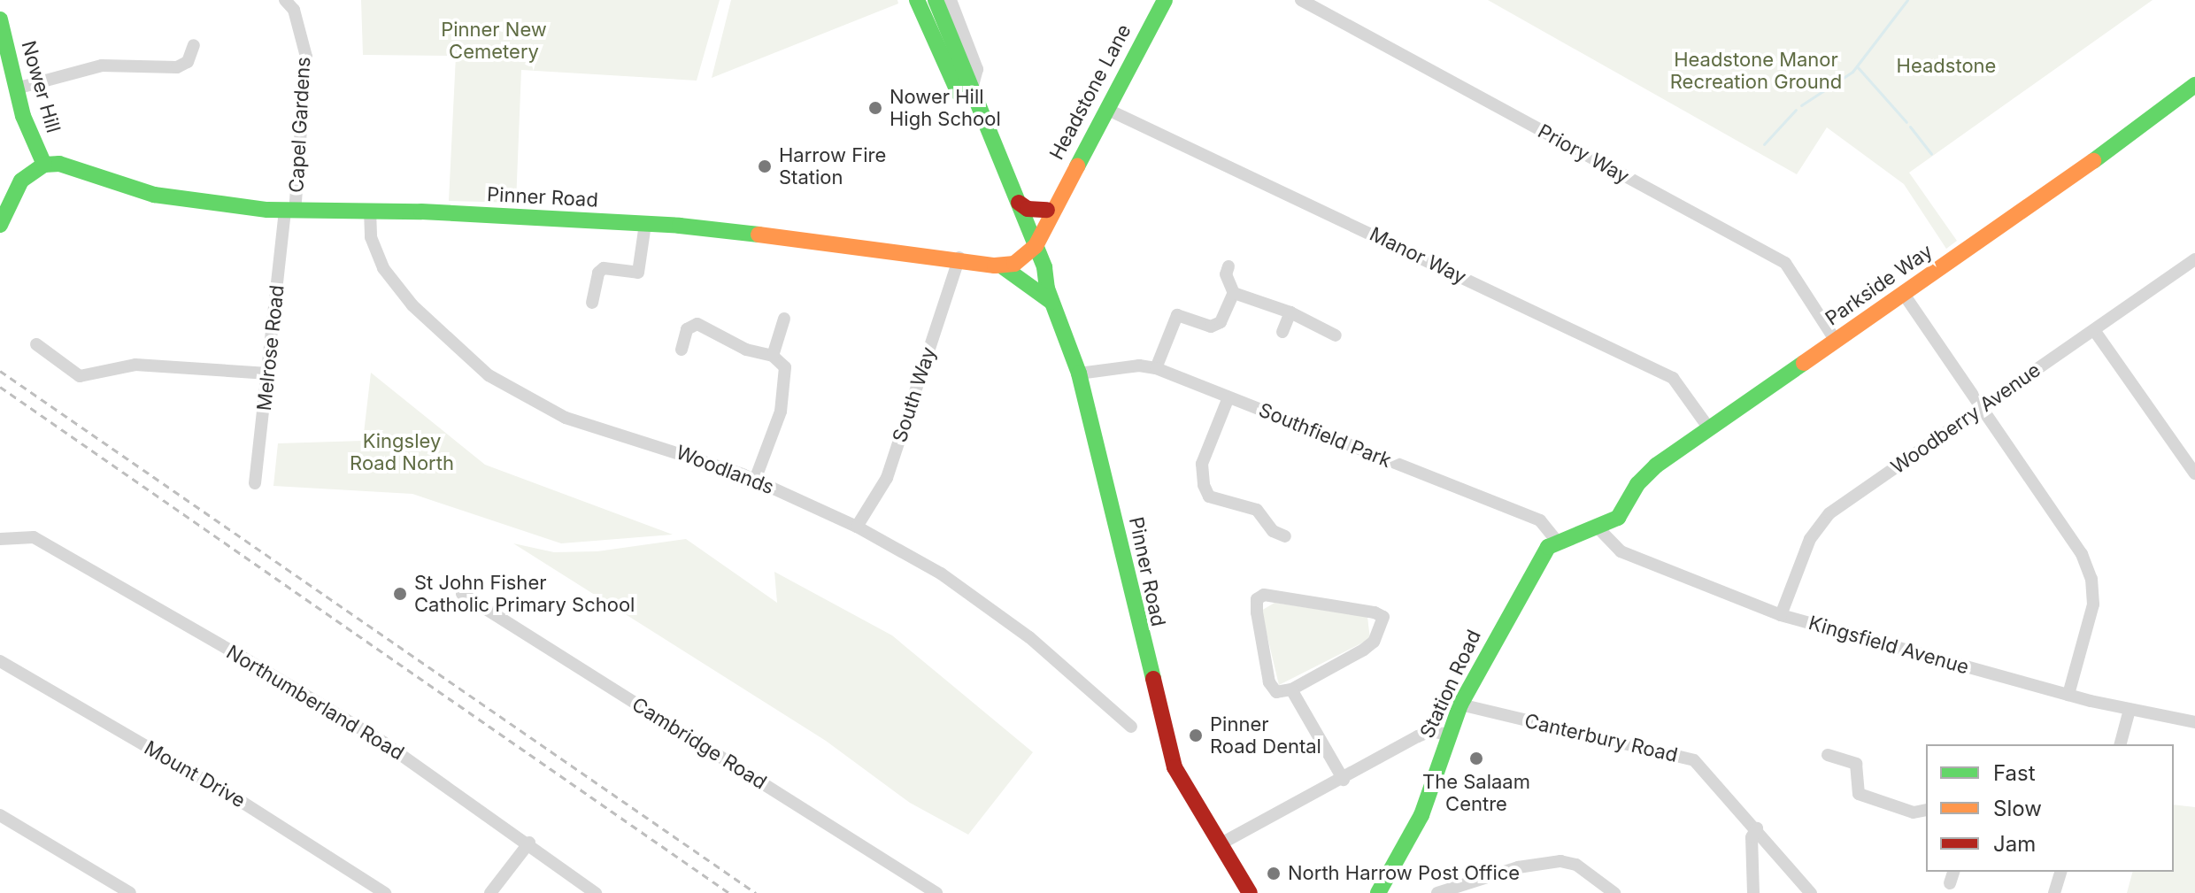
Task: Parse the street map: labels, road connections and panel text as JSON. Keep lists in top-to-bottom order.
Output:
{
  "streets": {
    "street": [
      "Nower Hill",
      "Headstone Lane",
      "Capel Gardens",
      "Priory Way",
      "Pinner Road",
      "Manor Way",
      "Parkside Way",
      "Melrose Road",
      "South Way",
      "Woodberry Avenue",
      "Southfield Park",
      "Woodlands",
      "Kingsfield Avenue",
      "Station Road",
      "Northumberland Road",
      "Canterbury Road",
      "Cambridge Road",
      "Mount Drive"
    ]
  },
  "crossings": [
    ["Nower Hill", "Pinner Road"],
    ["Headstone Lane", "Pinner Road"],
    ["Headstone Lane", "Manor Way"],
    ["Capel Gardens", "Pinner Road"],
    ["Capel Gardens", "Melrose Road"],
    ["Priory Way", "Parkside Way"],
    ["Pinner Road", "Melrose Road"],
    ["Pinner Road", "South Way"],
    ["Pinner Road", "Southfield Park"],
    ["Pinner Road", "Woodlands"],
    ["Manor Way", "Parkside Way"],
    ["Parkside Way", "Kingsfield Avenue"],
    ["Parkside Way", "Station Road"],
    ["South Way", "Woodlands"],
    ["Woodberry Avenue", "Kingsfield Avenue"],
    ["Southfield Park", "Station Road"],
    ["Kingsfield Avenue", "Station Road"],
    ["Station Road", "Canterbury Road"]
  ],
  "parks": [
    "Pinner New Cemetery",
    "Headstone Manor Recreation Ground",
    "Headstone",
    "Kingsley Road North"
  ],
  "places": [
    "Nower Hill High School",
    "Harrow Fire Station",
    "St John Fisher Catholic Primary School",
    "Pinner Road Dental",
    "The Salaam Centre",
    "North Harrow Post Office"
  ],
  "legend": ["Fast", "Slow", "Jam"]
}
